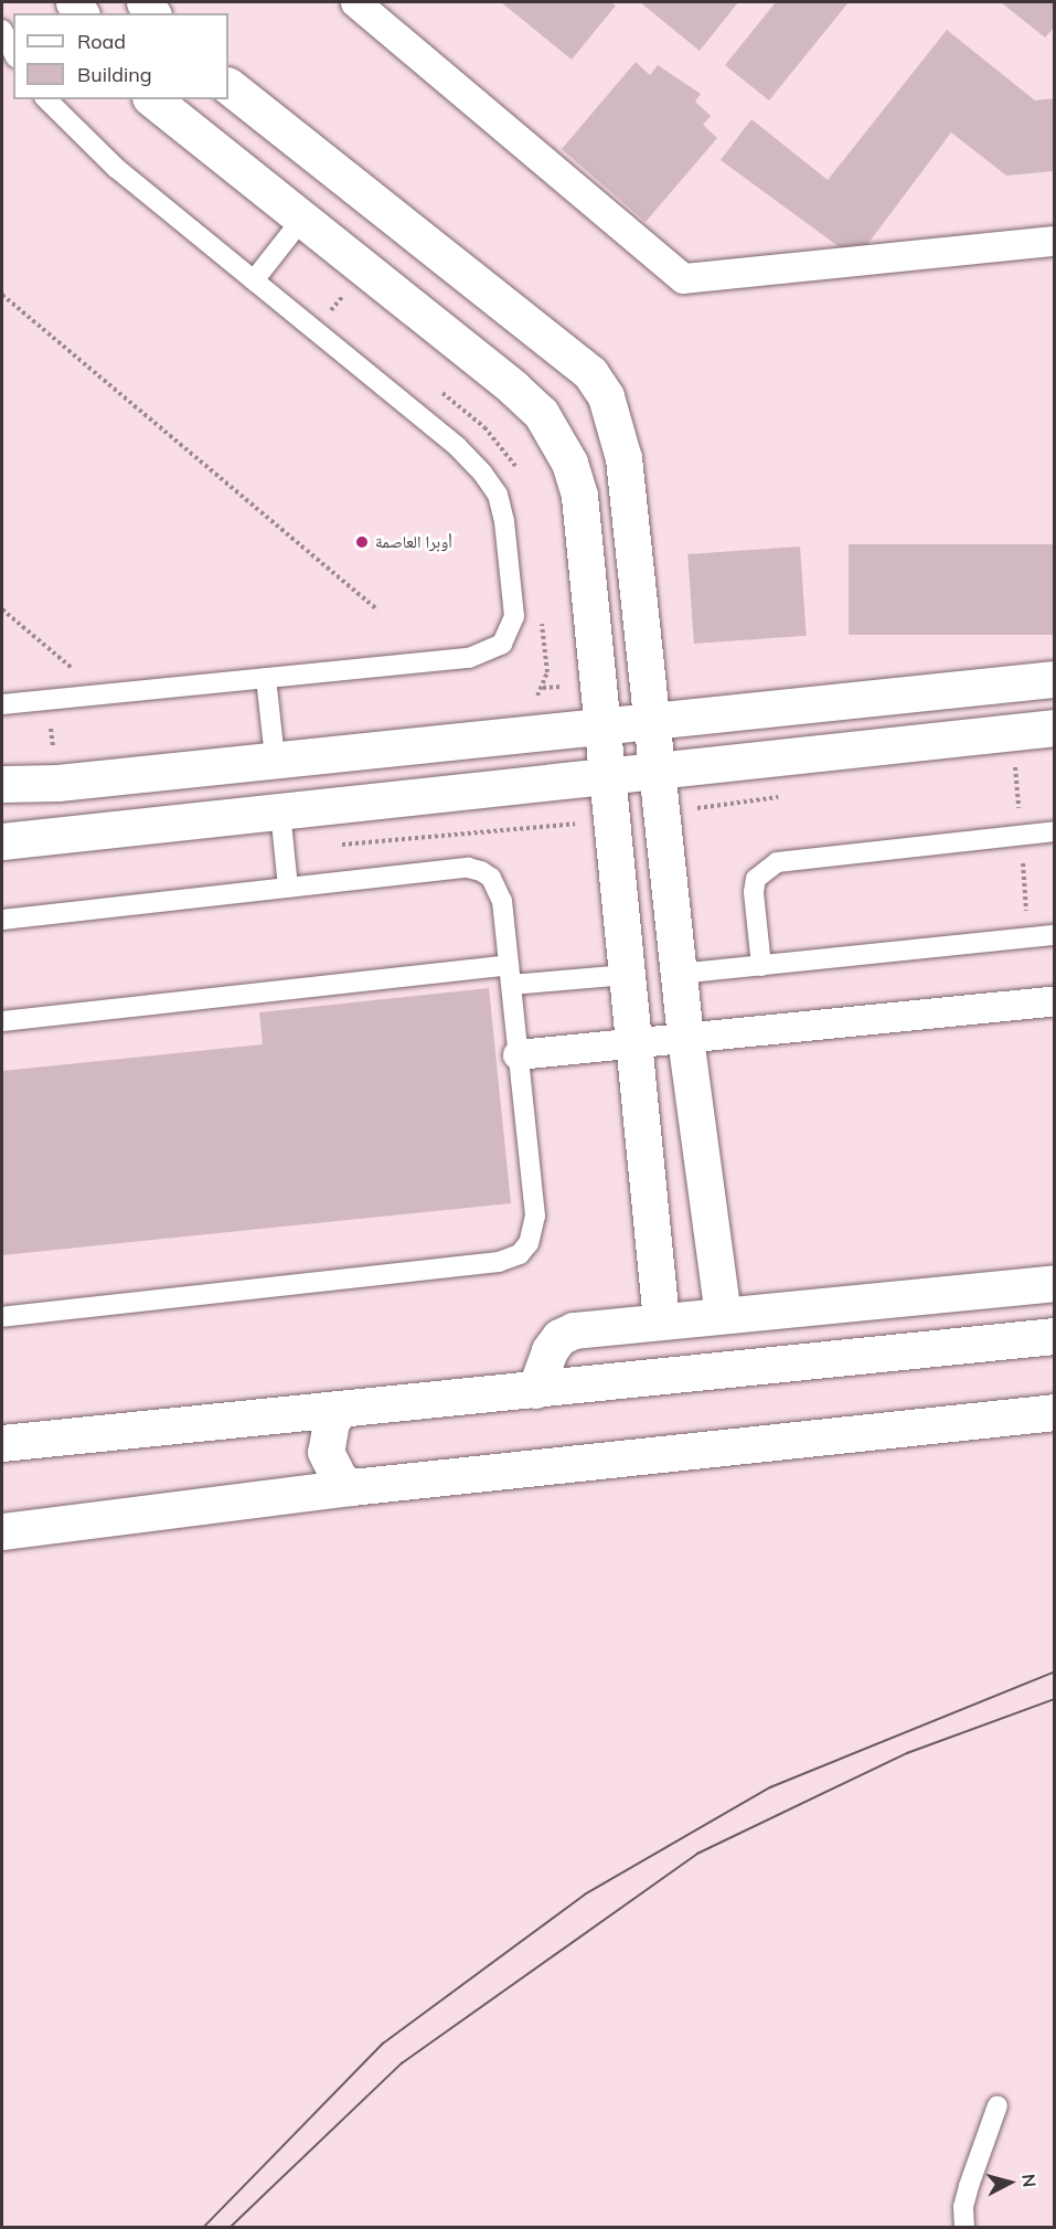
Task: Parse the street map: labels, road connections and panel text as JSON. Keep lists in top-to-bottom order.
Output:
{
  "places": ["أوبرا العاصمة"],
  "legend": ["Road", "Building"],
  "north": "right"
}
